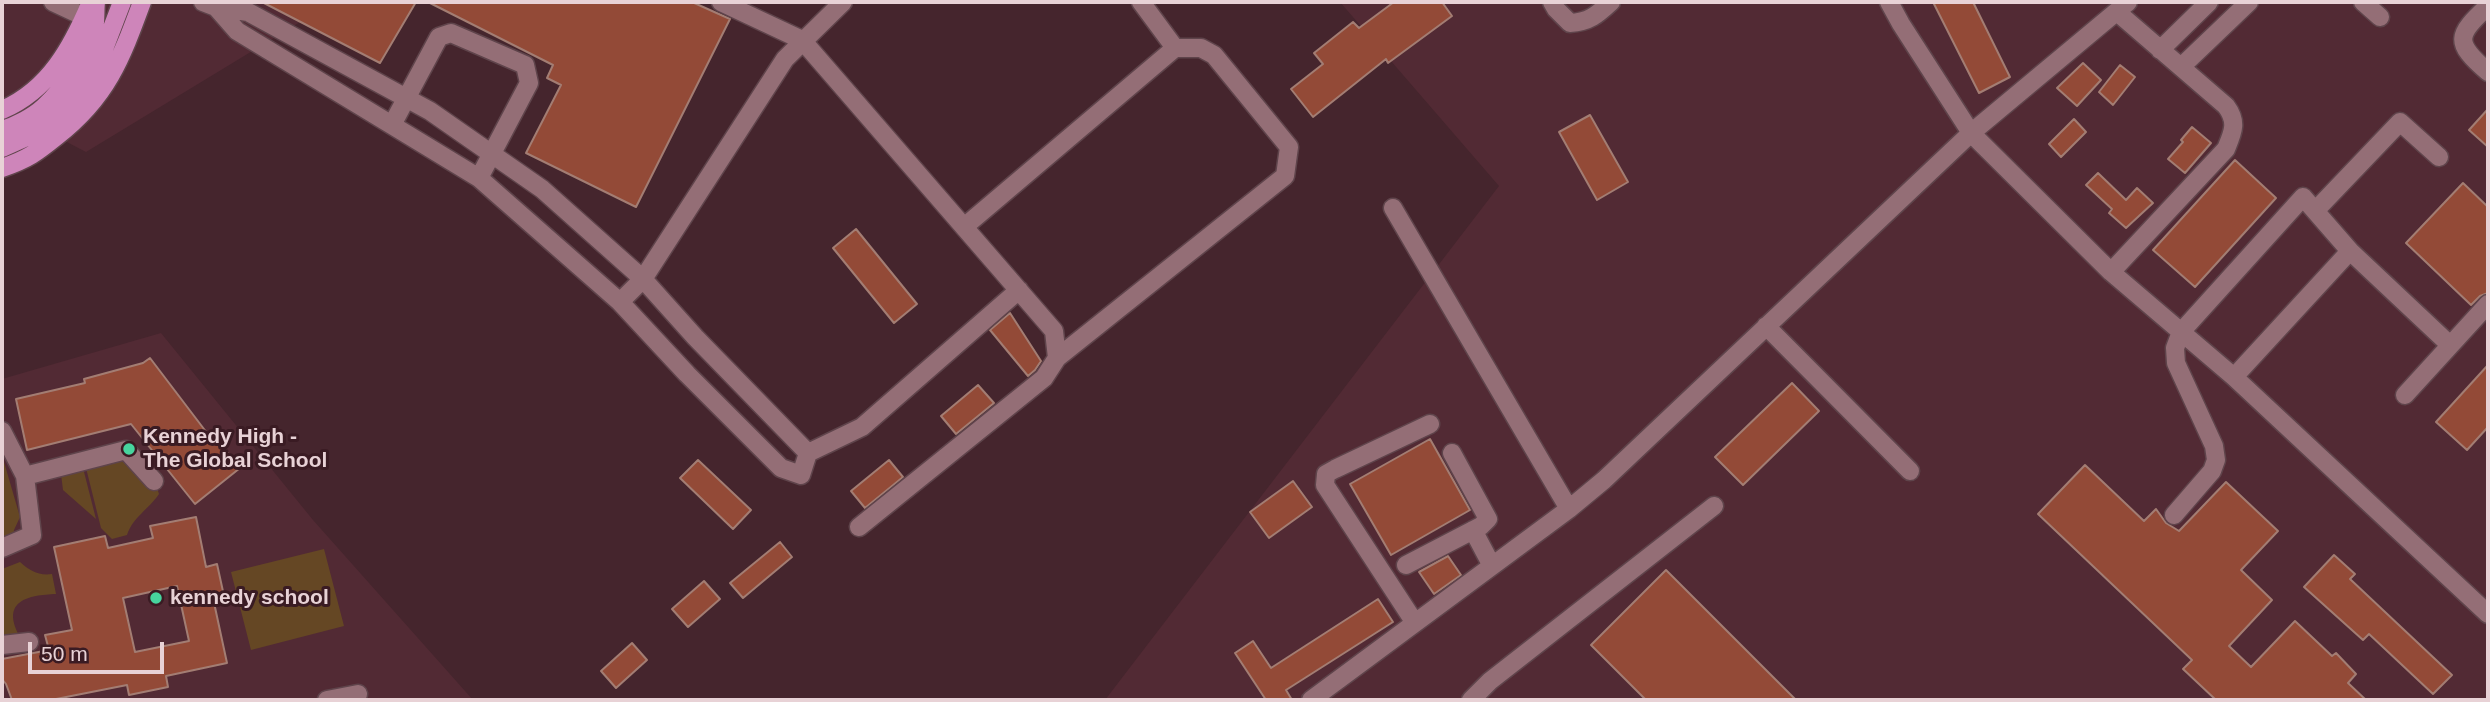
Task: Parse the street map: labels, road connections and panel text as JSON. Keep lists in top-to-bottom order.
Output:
{
  "places": ["Kennedy High - The Global School", "kennedy school"],
  "scale_bar": "50 m"
}
